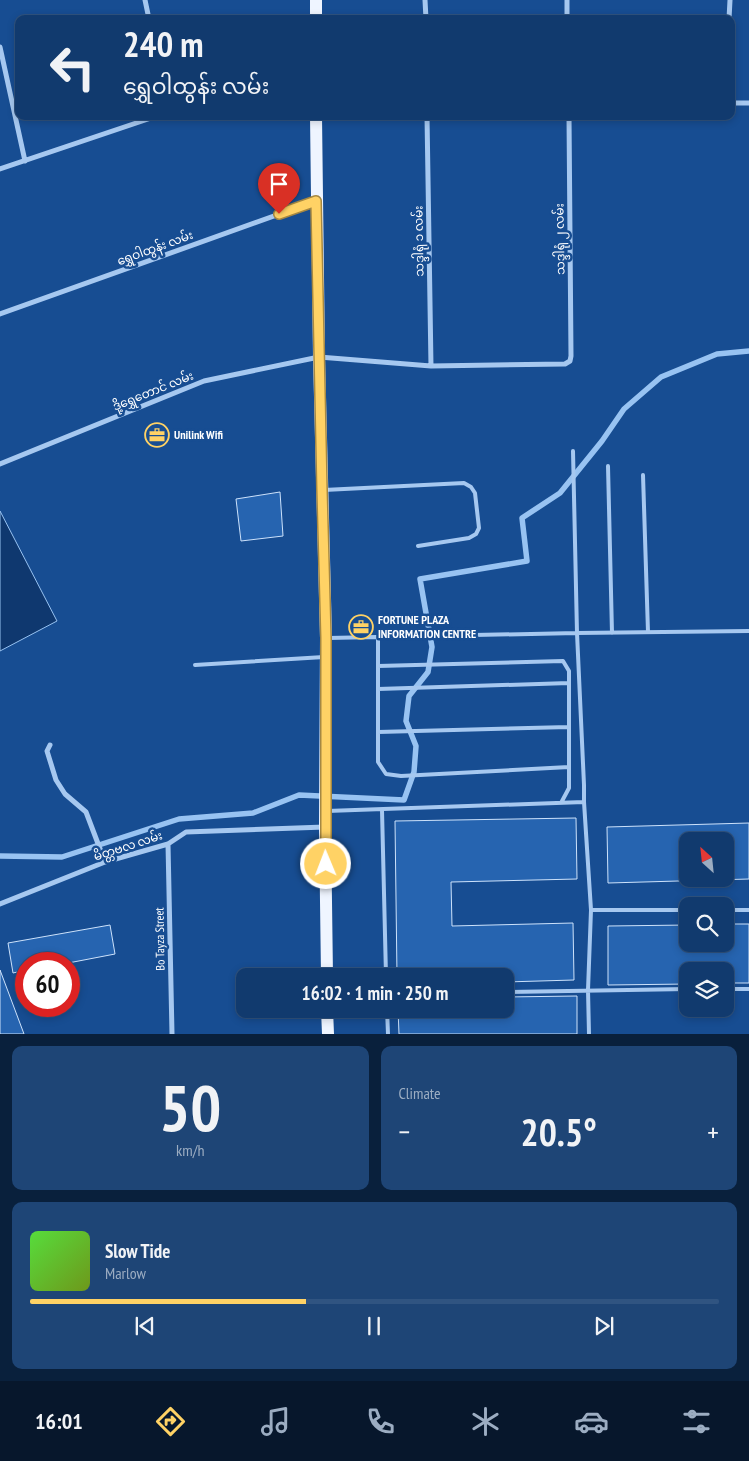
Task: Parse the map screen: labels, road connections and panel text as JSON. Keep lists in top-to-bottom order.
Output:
{
  "streets": {
    "street": [
      "သဒ္ဒါရုံ ၂ လမ်း",
      "သဒ္ဒါရုံ ၁ လမ်း",
      "ရွှေဝါထွန်း လမ်း",
      "ဒို့ရွှေတောင် လမ်း",
      "မိတ္တဗလ လမ်း",
      "Bo Tayza Street"
    ]
  },
  "crossings": [
    ["သဒ္ဒါရုံ ၂ လမ်း", "ဒို့ရွှေတောင် လမ်း"],
    ["သဒ္ဒါရုံ ၁ လမ်း", "ဒို့ရွှေတောင် လမ်း"],
    ["မိတ္တဗလ လမ်း", "Bo Tayza Street"]
  ],
  "places": {
    "office": ["Unilink Wifi", "FORTUNE PLAZA INFORMATION CENTRE"]
  },
  "north": "top left",
  "page": {
    "turn": ["240 m", "ရွှေဝါထွန်း လမ်း"],
    "limit": "60",
    "trip": "16:02 · 1 min · 250 m",
    "tile": [
      ["50", "km/h"],
      "Climate"
    ],
    "heat": ["−", "20.5°", "+"],
    "song": ["Slow Tide", "Marlow"],
    "tabs": "16:01"
  }
}
